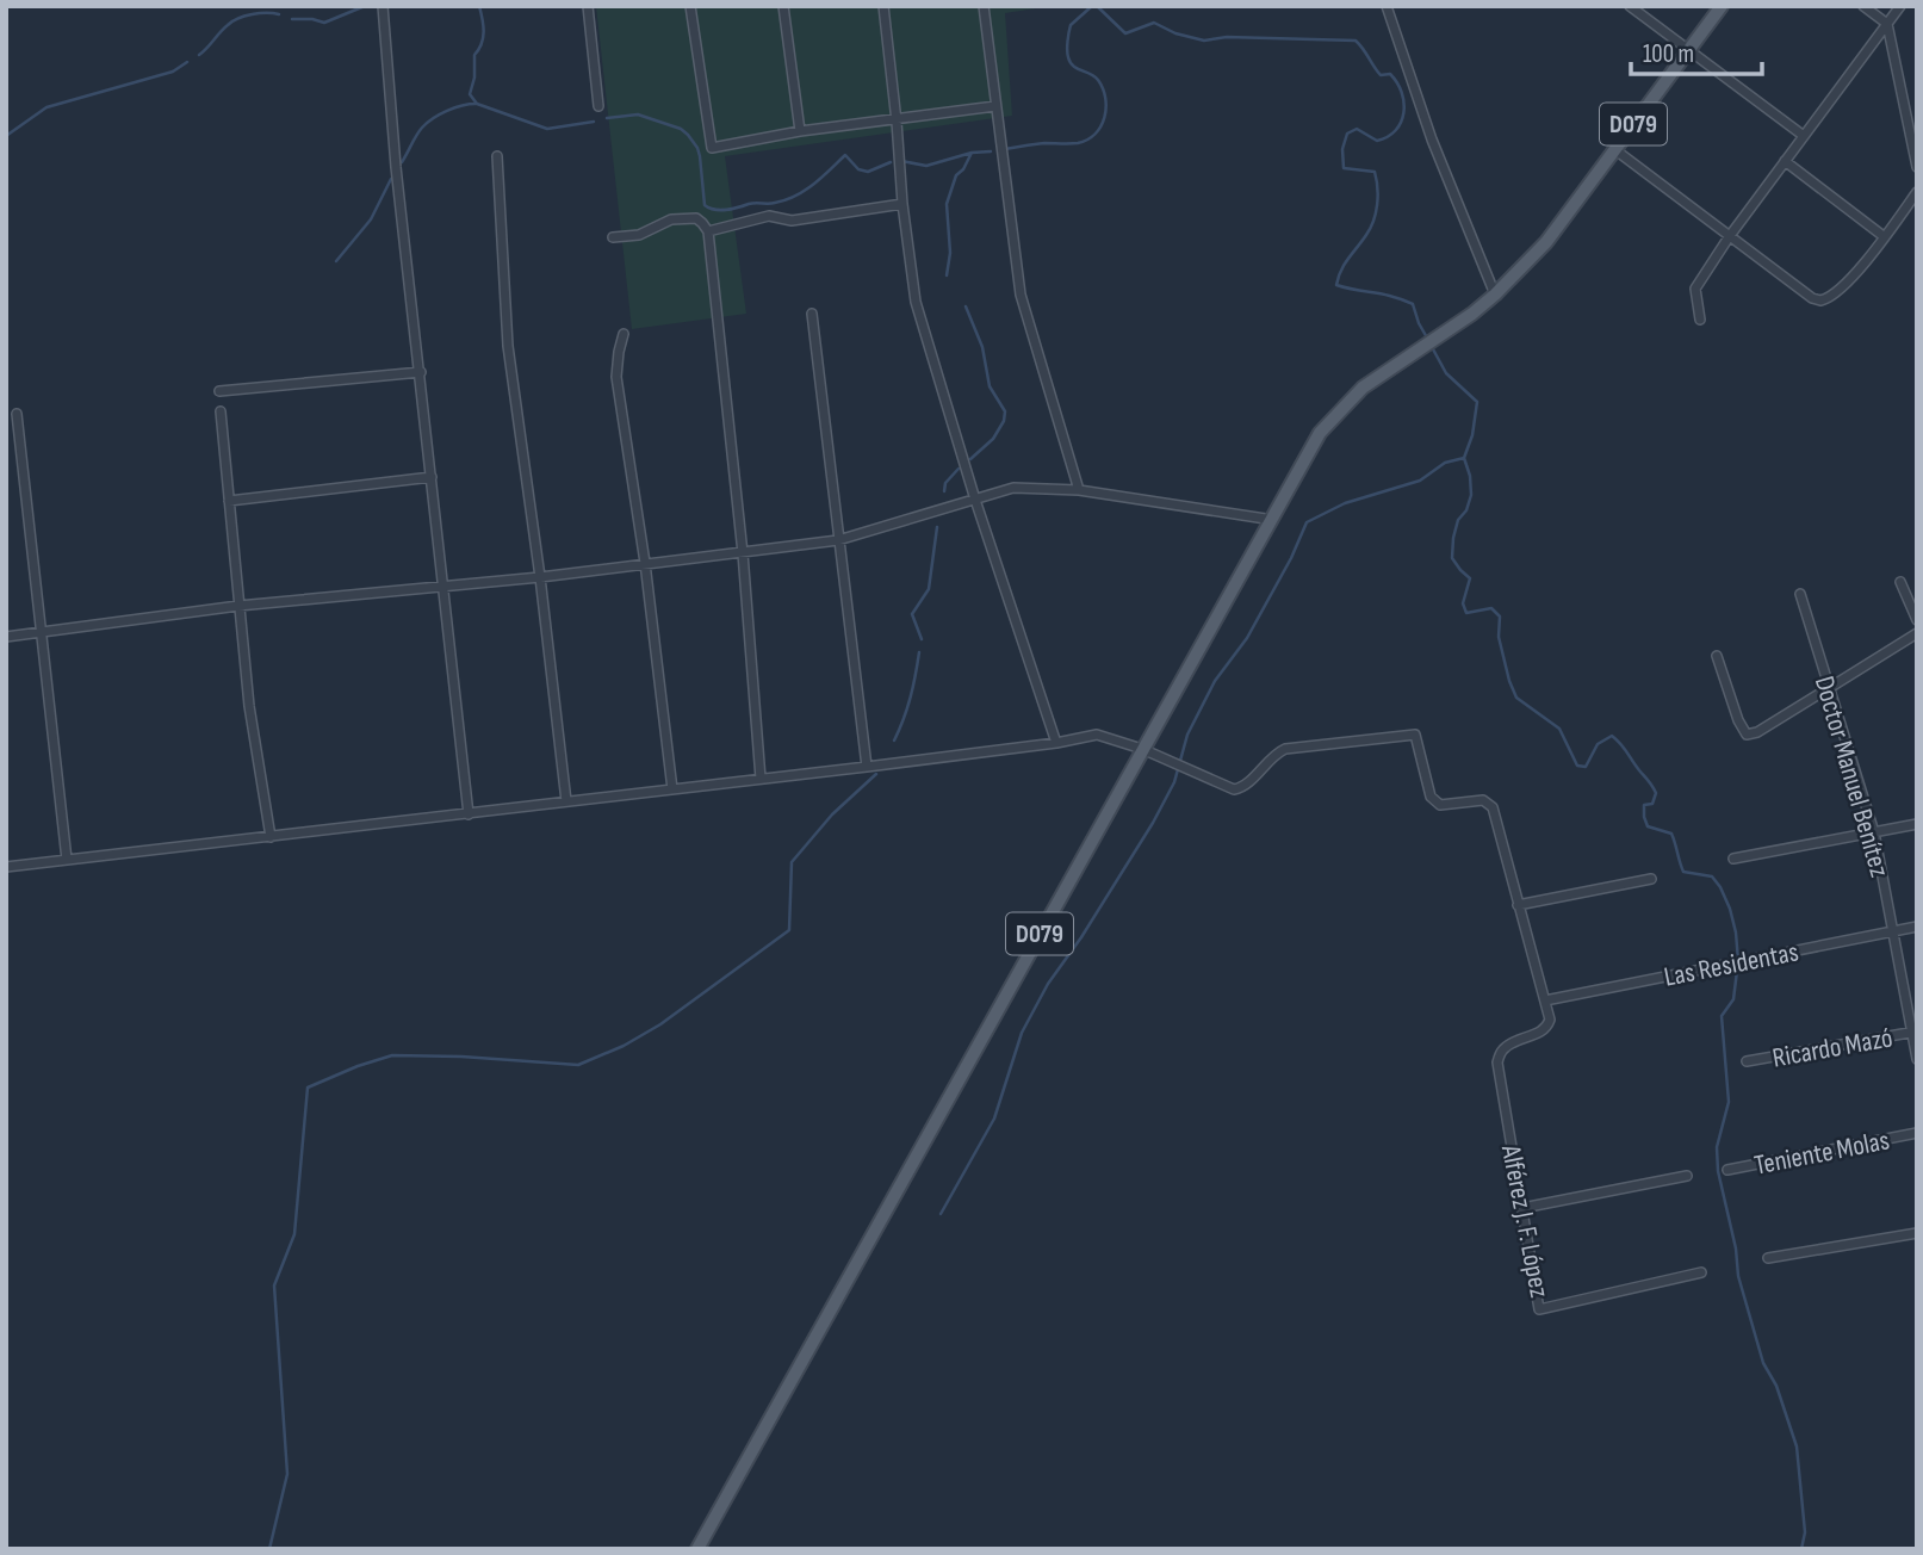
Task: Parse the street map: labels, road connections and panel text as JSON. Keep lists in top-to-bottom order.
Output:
{
  "streets": {
    "main road": ["D079"],
    "street": [
      "Doctor Manuel Benítez",
      "Las Residentas",
      "Ricardo Mazó",
      "Teniente Molas",
      "Alférez J. F. López"
    ]
  },
  "crossings": [
    ["Doctor Manuel Benítez", "Las Residentas"],
    ["Doctor Manuel Benítez", "Ricardo Mazó"],
    ["Las Residentas", "Alférez J. F. López"]
  ],
  "scale_bar": "100 m"
}
